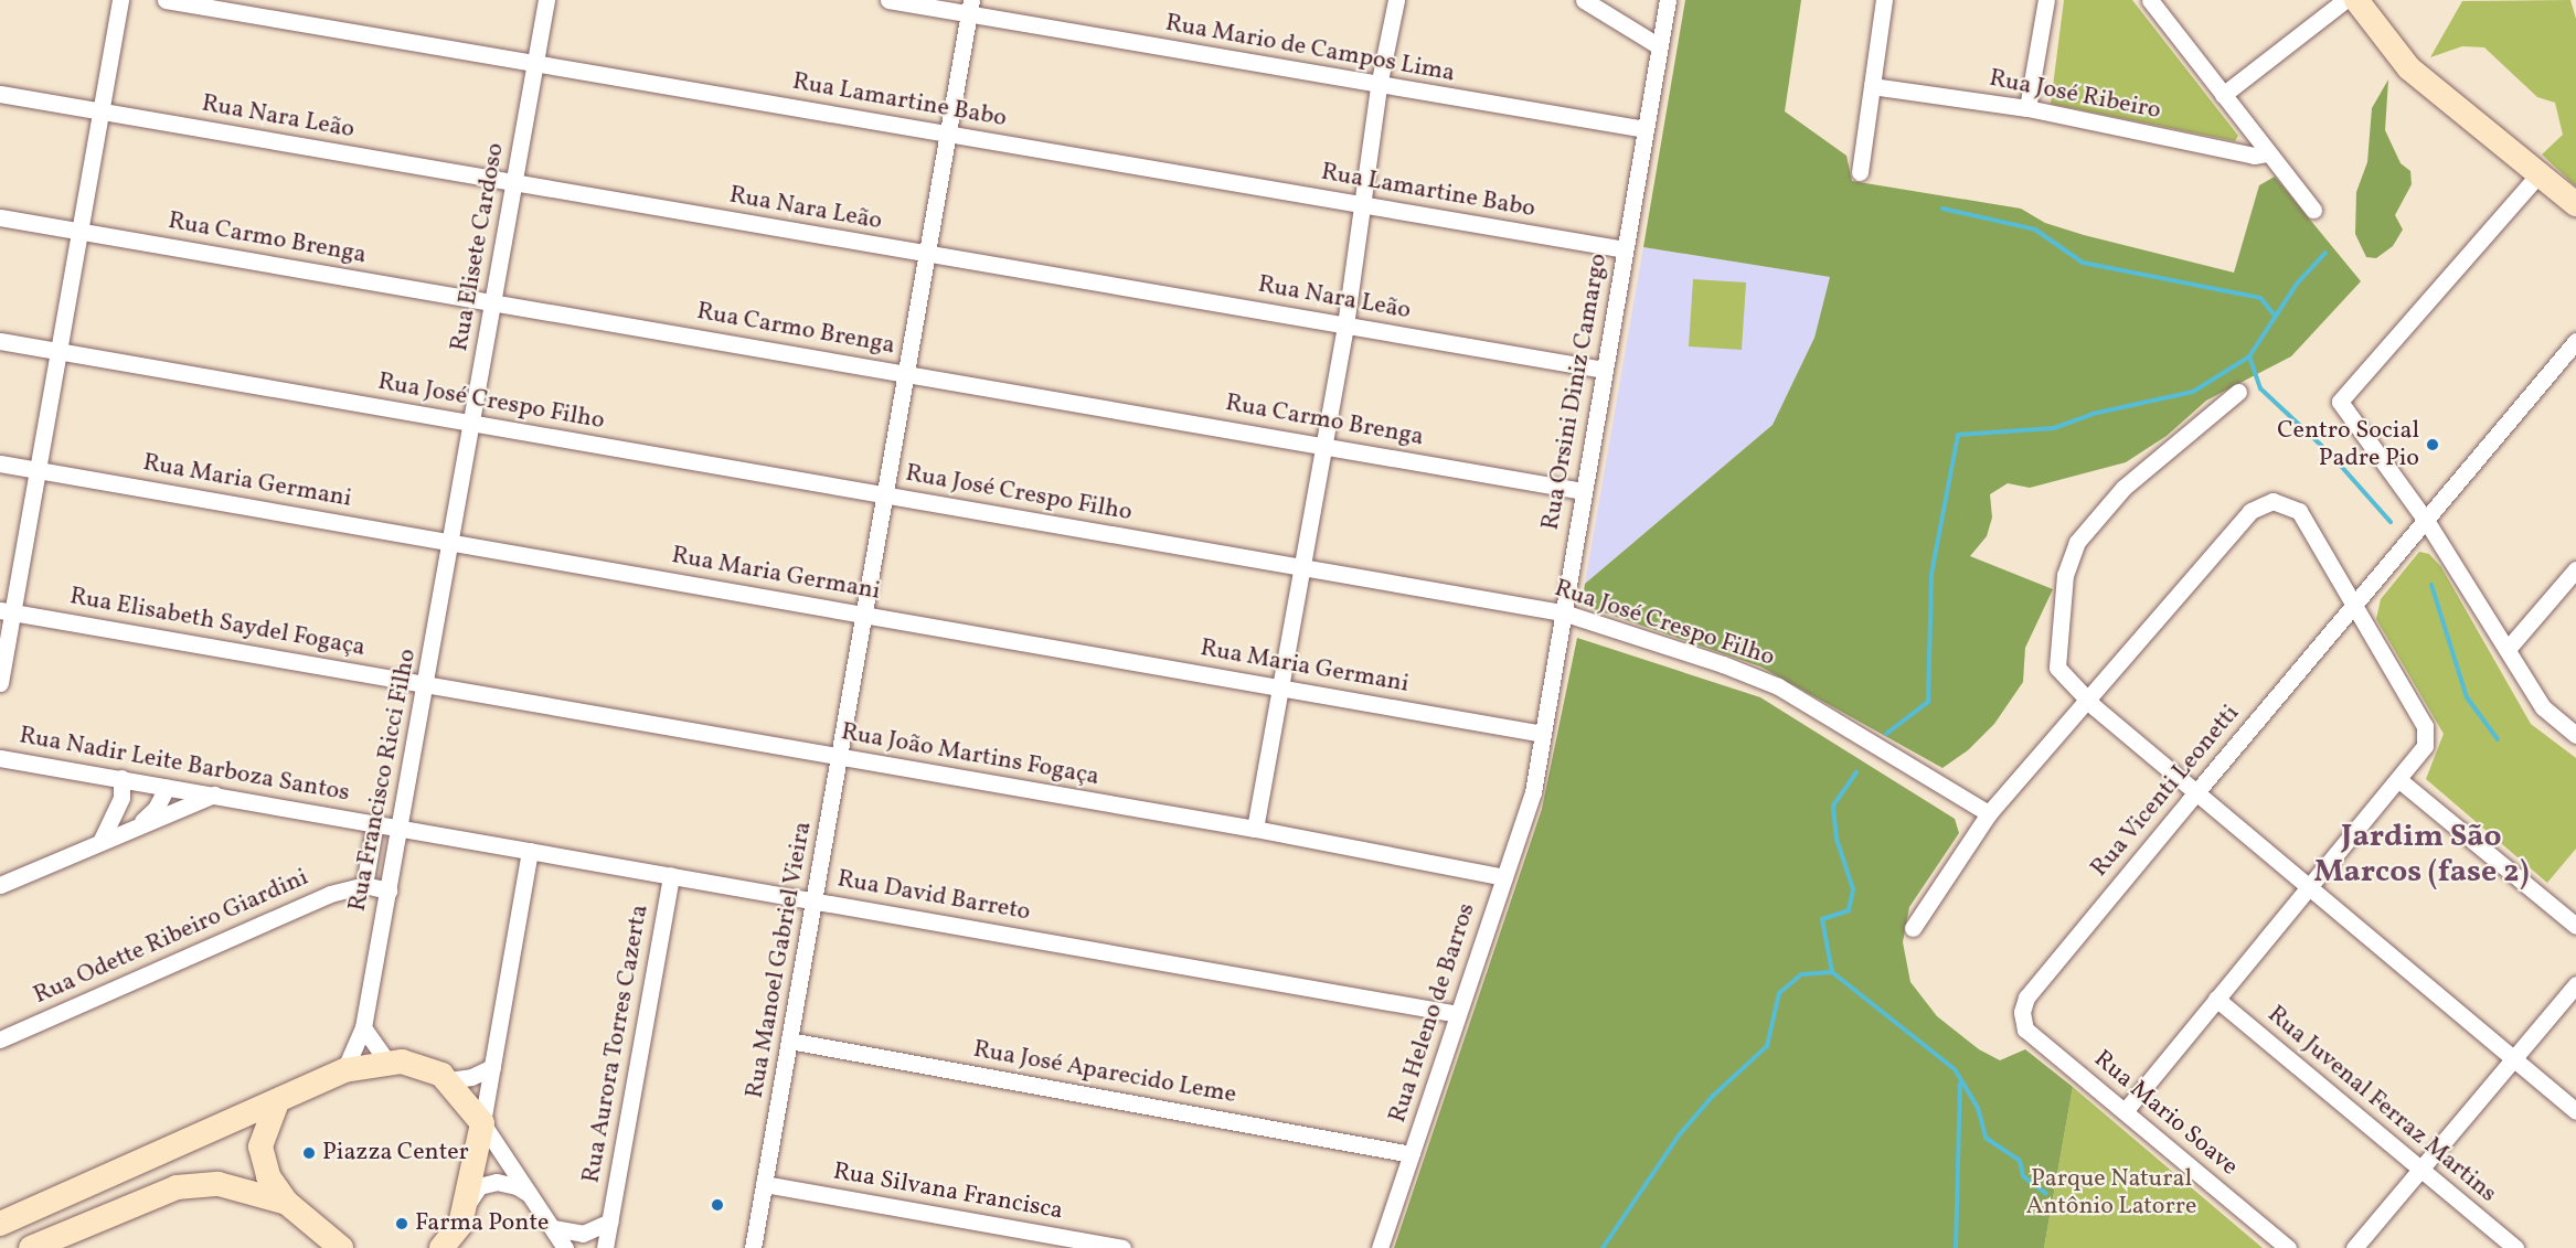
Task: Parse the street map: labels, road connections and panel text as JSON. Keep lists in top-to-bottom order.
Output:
{
  "streets": {
    "street": [
      "Rua Mario de Campos Lima",
      "Rua José Ribeiro",
      "Rua Lamartine Babo",
      "Rua Nara Leão",
      "Rua Carmo Brenga",
      "Rua Elisete Cardoso",
      "Rua Orsini Diniz Camargo",
      "Rua José Crespo Filho",
      "Rua Maria Germani",
      "Rua Elisabeth Saydel Fogaça",
      "Rua João Martins Fogaça",
      "Rua Nadir Leite Barboza Santos",
      "Rua Francisco Ricci Filho",
      "Rua Vicenti Leonetti",
      "Rua David Barreto",
      "Rua Odette Ribeiro Giardini",
      "Rua Manoel Gabriel Vieira",
      "Rua Heleno de Barros",
      "Rua Aurora Torres Cazerta",
      "Rua José Aparecido Leme",
      "Rua Juvenal Ferraz Martins",
      "Rua Mario Soave",
      "Rua Silvana Francisca"
    ]
  },
  "crossings": [
    ["Rua Mario de Campos Lima", "Rua Orsini Diniz Camargo"],
    ["Rua Mario de Campos Lima", "Rua Manoel Gabriel Vieira"],
    ["Rua Lamartine Babo", "Rua Elisete Cardoso"],
    ["Rua Lamartine Babo", "Rua Orsini Diniz Camargo"],
    ["Rua Lamartine Babo", "Rua Manoel Gabriel Vieira"],
    ["Rua Nara Leão", "Rua Elisete Cardoso"],
    ["Rua Nara Leão", "Rua Orsini Diniz Camargo"],
    ["Rua Nara Leão", "Rua Manoel Gabriel Vieira"],
    ["Rua Carmo Brenga", "Rua Elisete Cardoso"],
    ["Rua Carmo Brenga", "Rua Orsini Diniz Camargo"],
    ["Rua Carmo Brenga", "Rua Manoel Gabriel Vieira"],
    ["Rua Elisete Cardoso", "Rua José Crespo Filho"],
    ["Rua Elisete Cardoso", "Rua Maria Germani"],
    ["Rua Elisete Cardoso", "Rua Francisco Ricci Filho"],
    ["Rua Orsini Diniz Camargo", "Rua José Crespo Filho"],
    ["Rua Orsini Diniz Camargo", "Rua Maria Germani"],
    ["Rua Orsini Diniz Camargo", "Rua Heleno de Barros"],
    ["Rua José Crespo Filho", "Rua Manoel Gabriel Vieira"],
    ["Rua Maria Germani", "Rua Francisco Ricci Filho"],
    ["Rua Maria Germani", "Rua Manoel Gabriel Vieira"],
    ["Rua Elisabeth Saydel Fogaça", "Rua João Martins Fogaça"],
    ["Rua Elisabeth Saydel Fogaça", "Rua Francisco Ricci Filho"],
    ["Rua João Martins Fogaça", "Rua Francisco Ricci Filho"],
    ["Rua João Martins Fogaça", "Rua Manoel Gabriel Vieira"],
    ["Rua João Martins Fogaça", "Rua Heleno de Barros"],
    ["Rua Nadir Leite Barboza Santos", "Rua Francisco Ricci Filho"],
    ["Rua Nadir Leite Barboza Santos", "Rua David Barreto"],
    ["Rua Francisco Ricci Filho", "Rua David Barreto"],
    ["Rua Francisco Ricci Filho", "Rua Odette Ribeiro Giardini"],
    ["Rua Vicenti Leonetti", "Rua Mario Soave"],
    ["Rua David Barreto", "Rua Manoel Gabriel Vieira"],
    ["Rua David Barreto", "Rua Heleno de Barros"],
    ["Rua David Barreto", "Rua Aurora Torres Cazerta"],
    ["Rua Manoel Gabriel Vieira", "Rua José Aparecido Leme"],
    ["Rua Manoel Gabriel Vieira", "Rua Silvana Francisca"],
    ["Rua Heleno de Barros", "Rua José Aparecido Leme"]
  ],
  "districts": ["Jardim São Marcos (fase 2)"],
  "parks": ["Parque Natural Antônio Latorre"],
  "places": [
    "Centro Social Padre Pio",
    "Piazza Center",
    "ㅤ",
    "Farma Ponte"
  ]
}
